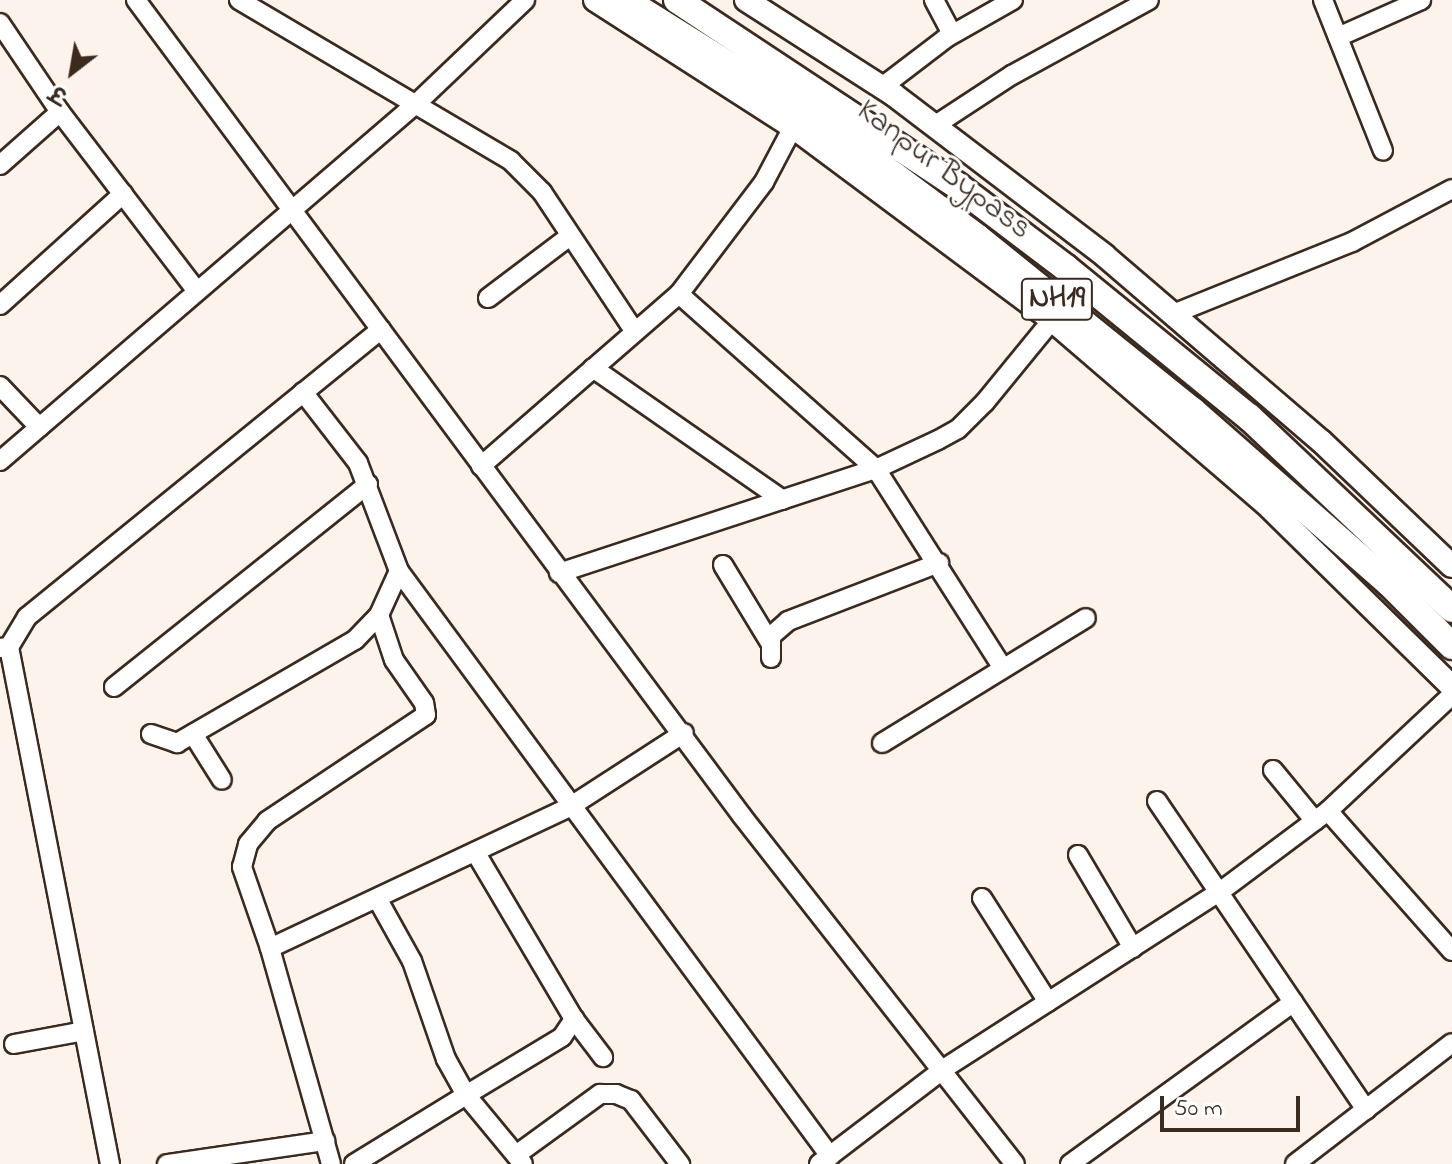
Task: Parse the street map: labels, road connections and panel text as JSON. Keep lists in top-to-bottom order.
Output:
{
  "streets": {
    "highway": ["Kanpur Bypass", "NH19"]
  },
  "scale_bar": "50 m",
  "north": "bottom left"
}
